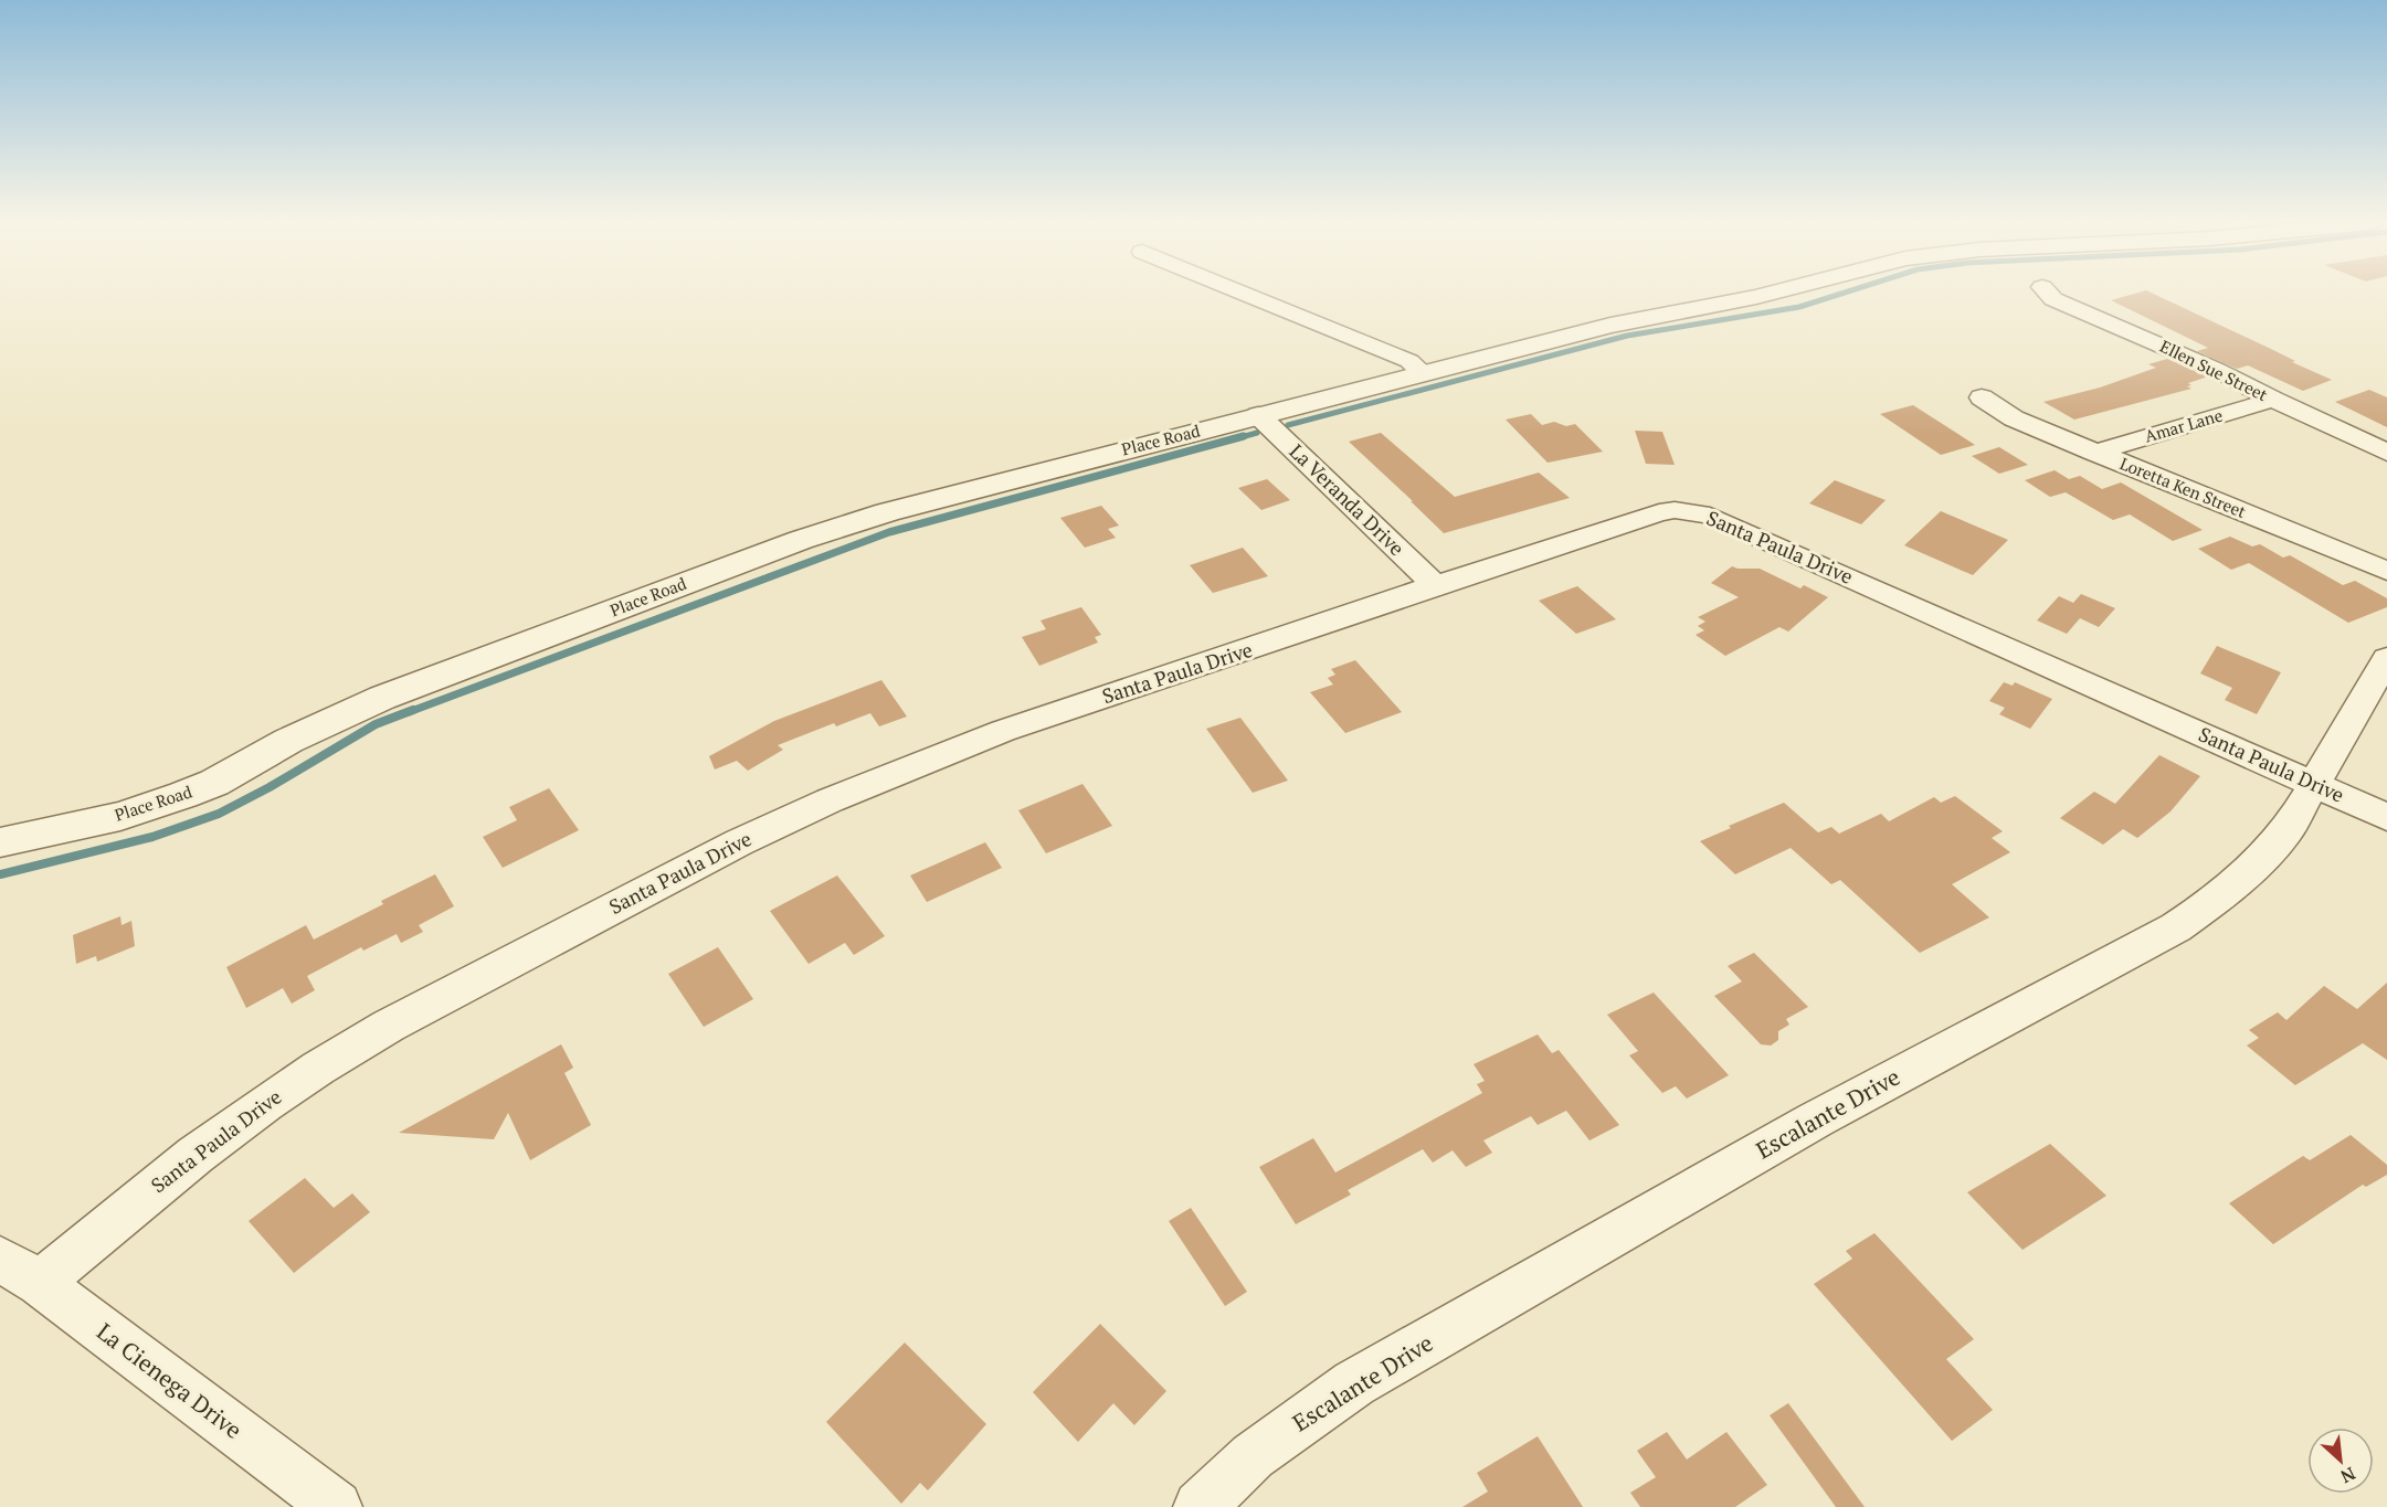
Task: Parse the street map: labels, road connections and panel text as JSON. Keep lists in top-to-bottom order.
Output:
{
  "streets": {
    "street": [
      "Ellen Sue Street",
      "Amar Lane",
      "Place Road",
      "Loretta Ken Street",
      "La Veranda Drive",
      "Santa Paula Drive",
      "Escalante Drive",
      "La Cienega Drive"
    ]
  },
  "crossings": [
    ["Ellen Sue Street", "Amar Lane"],
    ["Amar Lane", "Loretta Ken Street"],
    ["Place Road", "La Veranda Drive"],
    ["La Veranda Drive", "Santa Paula Drive"],
    ["Santa Paula Drive", "Escalante Drive"],
    ["Santa Paula Drive", "La Cienega Drive"]
  ],
  "north": "bottom right"
}
